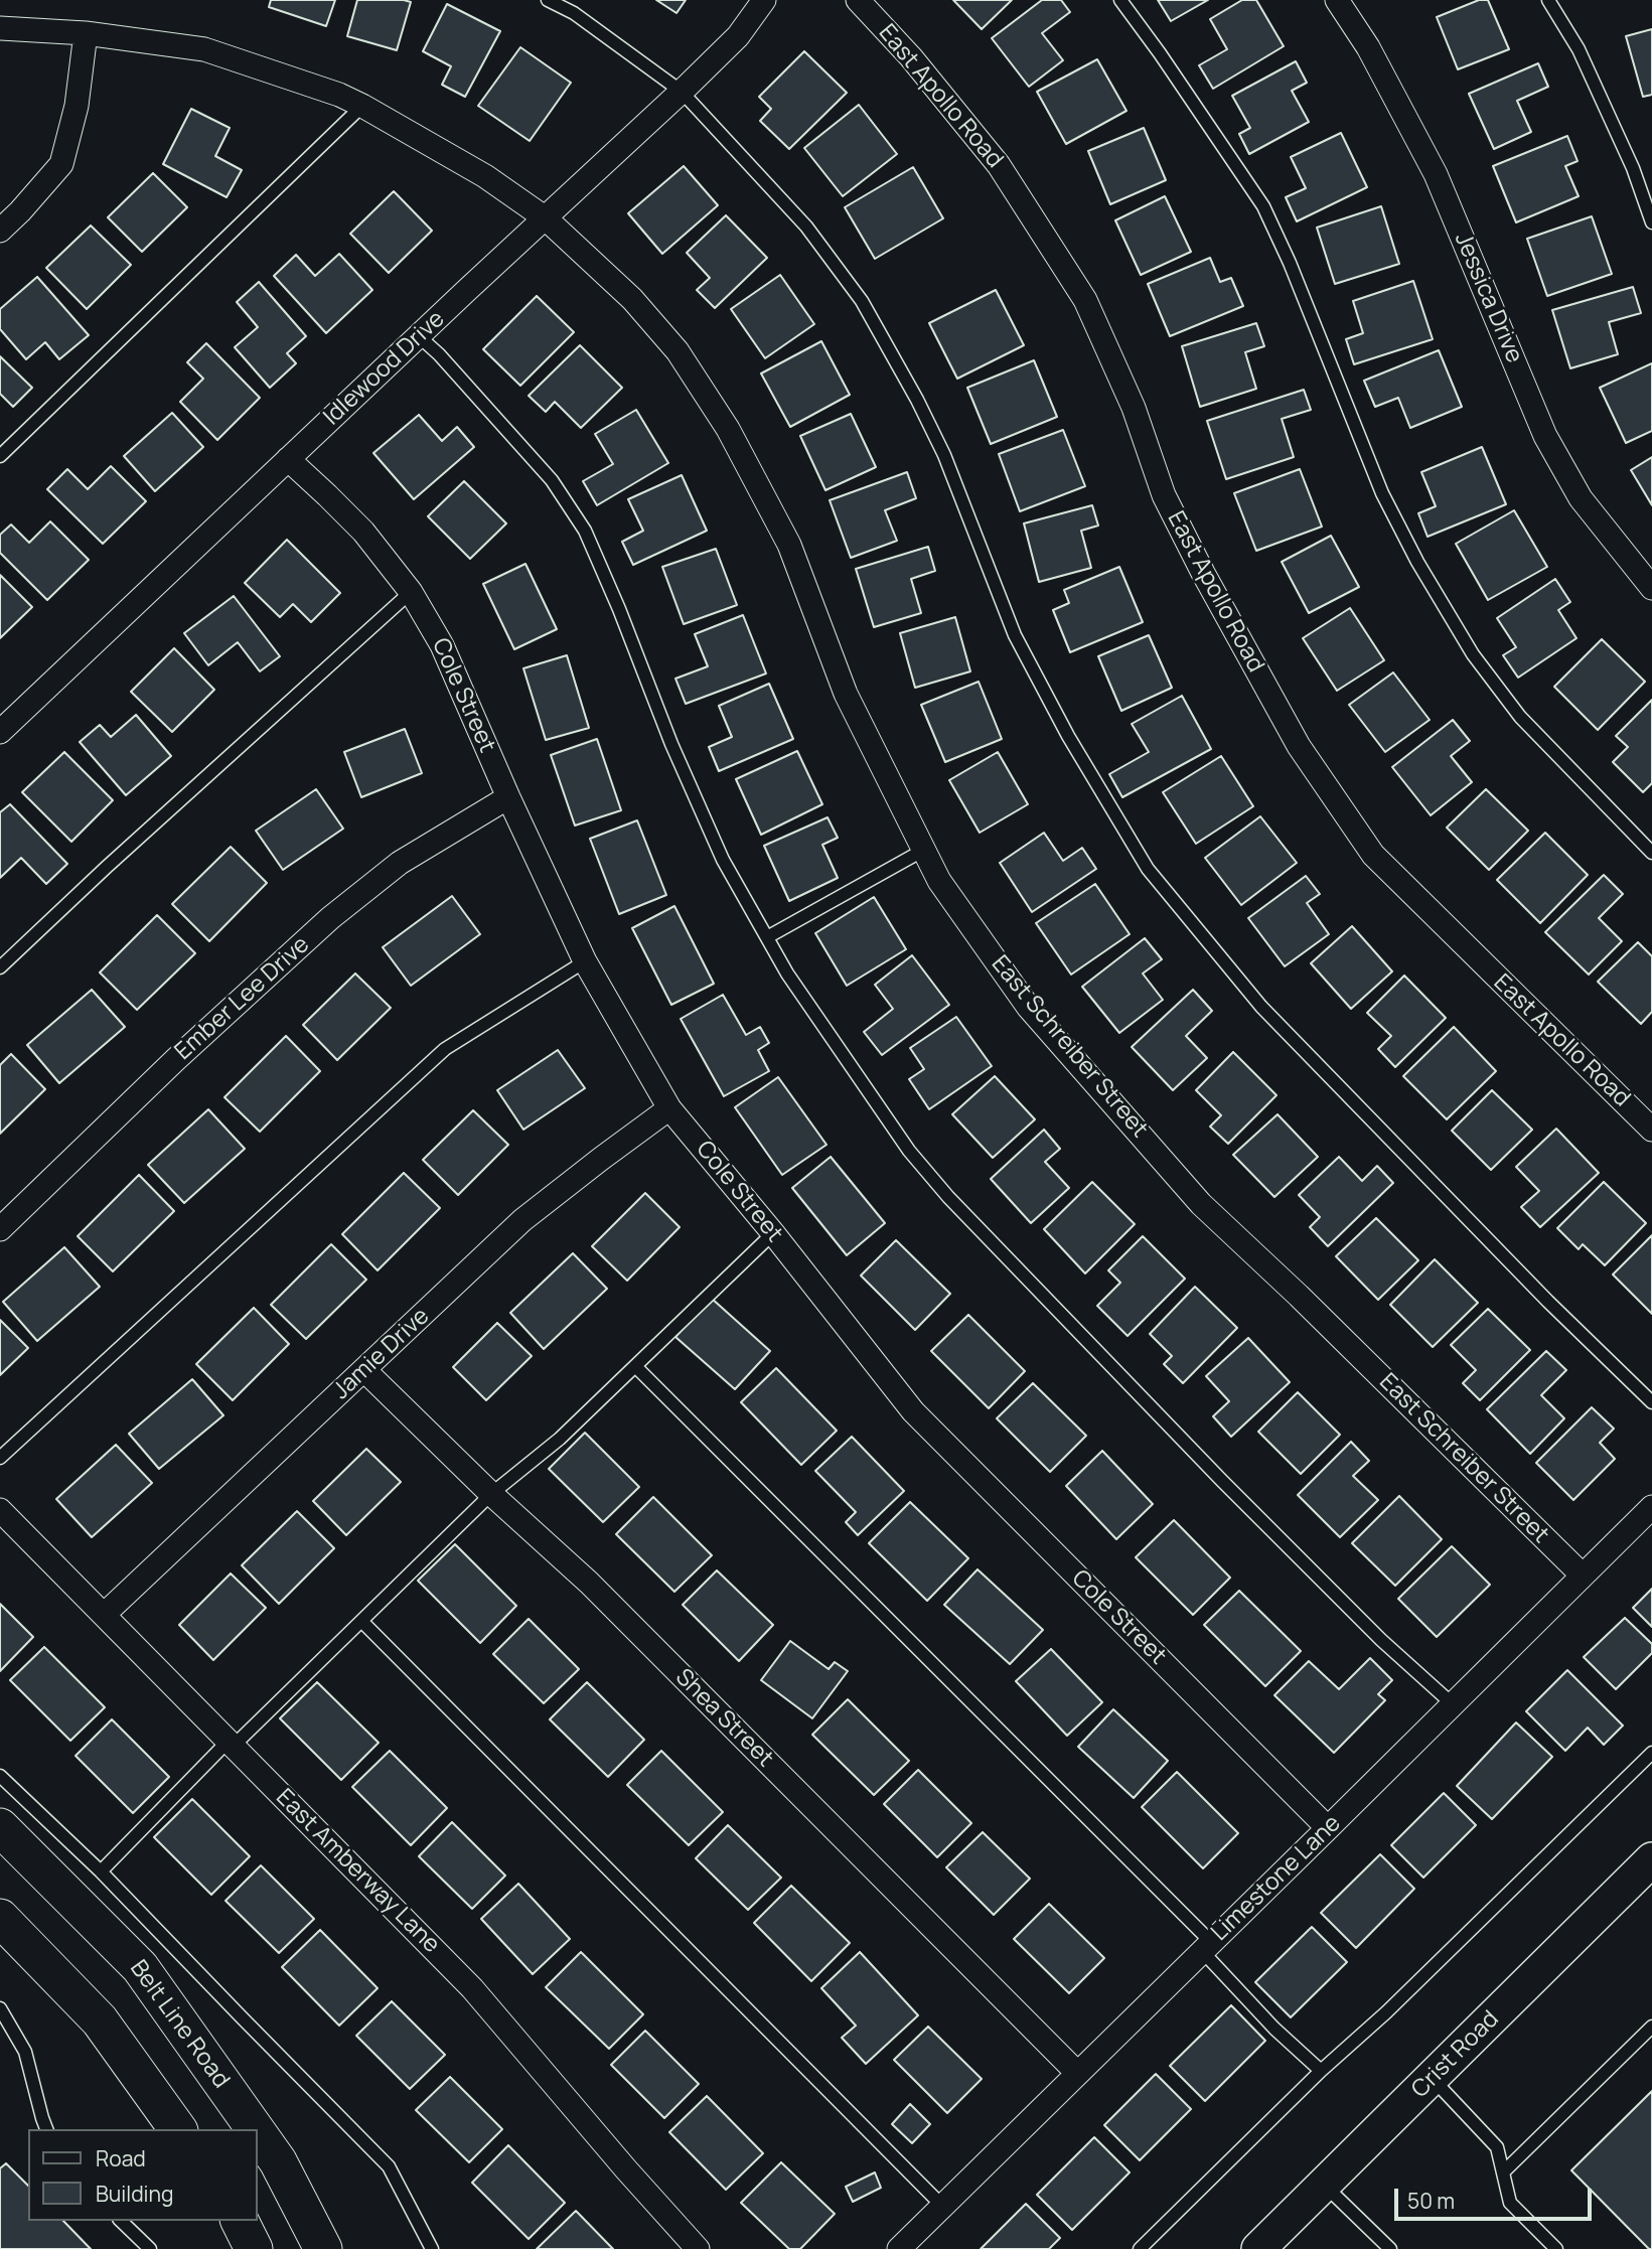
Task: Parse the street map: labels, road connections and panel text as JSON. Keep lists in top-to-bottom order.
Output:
{
  "streets": {
    "main road": ["Belt Line Road"],
    "street": [
      "East Apollo Road",
      "Jessica Drive",
      "Idlewood Drive",
      "Cole Street",
      "Ember Lee Drive",
      "East Schreiber Street",
      "Jamie Drive",
      "Shea Street",
      "East Amberway Lane",
      "Limestone Lane",
      "Crist Road"
    ]
  },
  "crossings": [
    ["Idlewood Drive", "Cole Street"],
    ["Idlewood Drive", "East Schreiber Street"],
    ["Cole Street", "Ember Lee Drive"],
    ["Cole Street", "Jamie Drive"],
    ["Cole Street", "Limestone Lane"],
    ["East Schreiber Street", "Limestone Lane"],
    ["Jamie Drive", "Shea Street"],
    ["Jamie Drive", "East Amberway Lane"],
    ["Shea Street", "Limestone Lane"]
  ],
  "legend": ["Road", "Building"],
  "scale_bar": "50 m"
}
